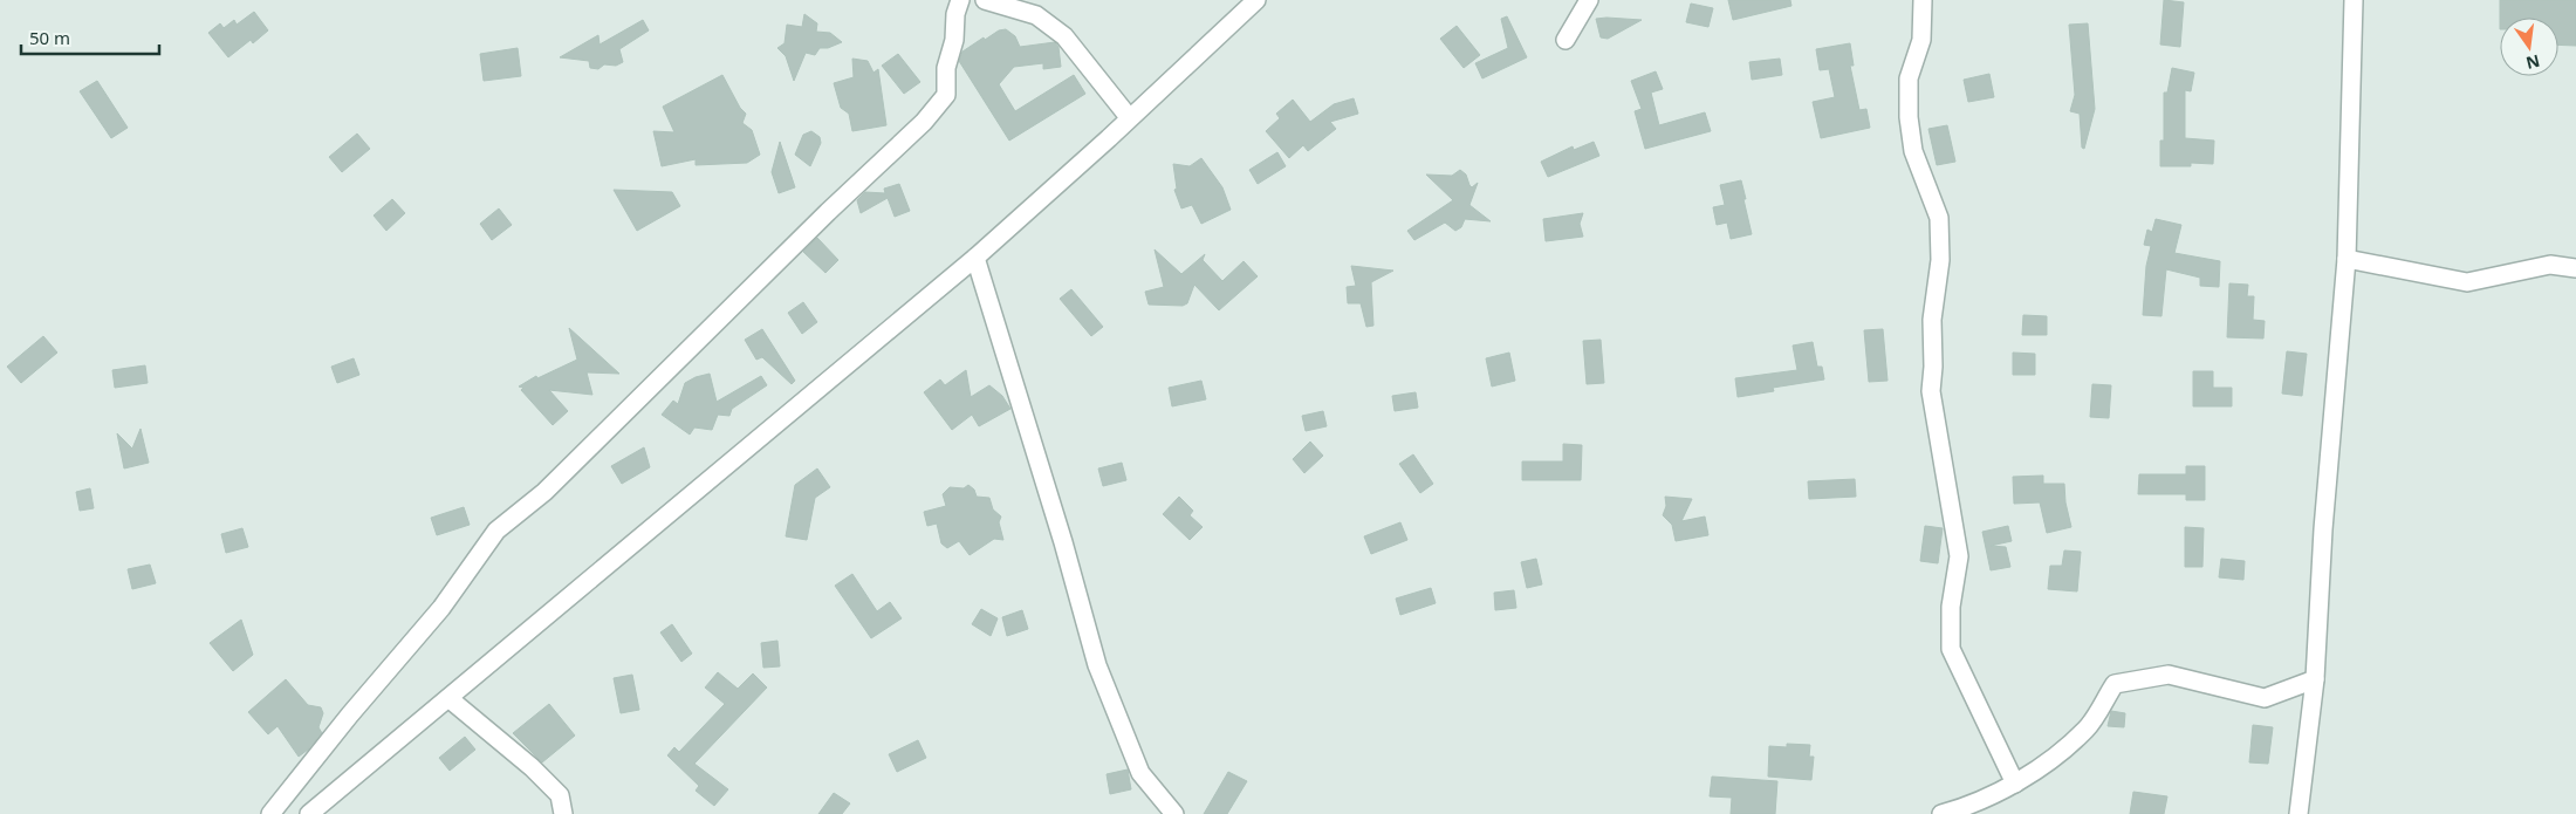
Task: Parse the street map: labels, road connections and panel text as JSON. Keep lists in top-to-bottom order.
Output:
{
  "scale_bar": "50 m",
  "north": "bottom"
}
